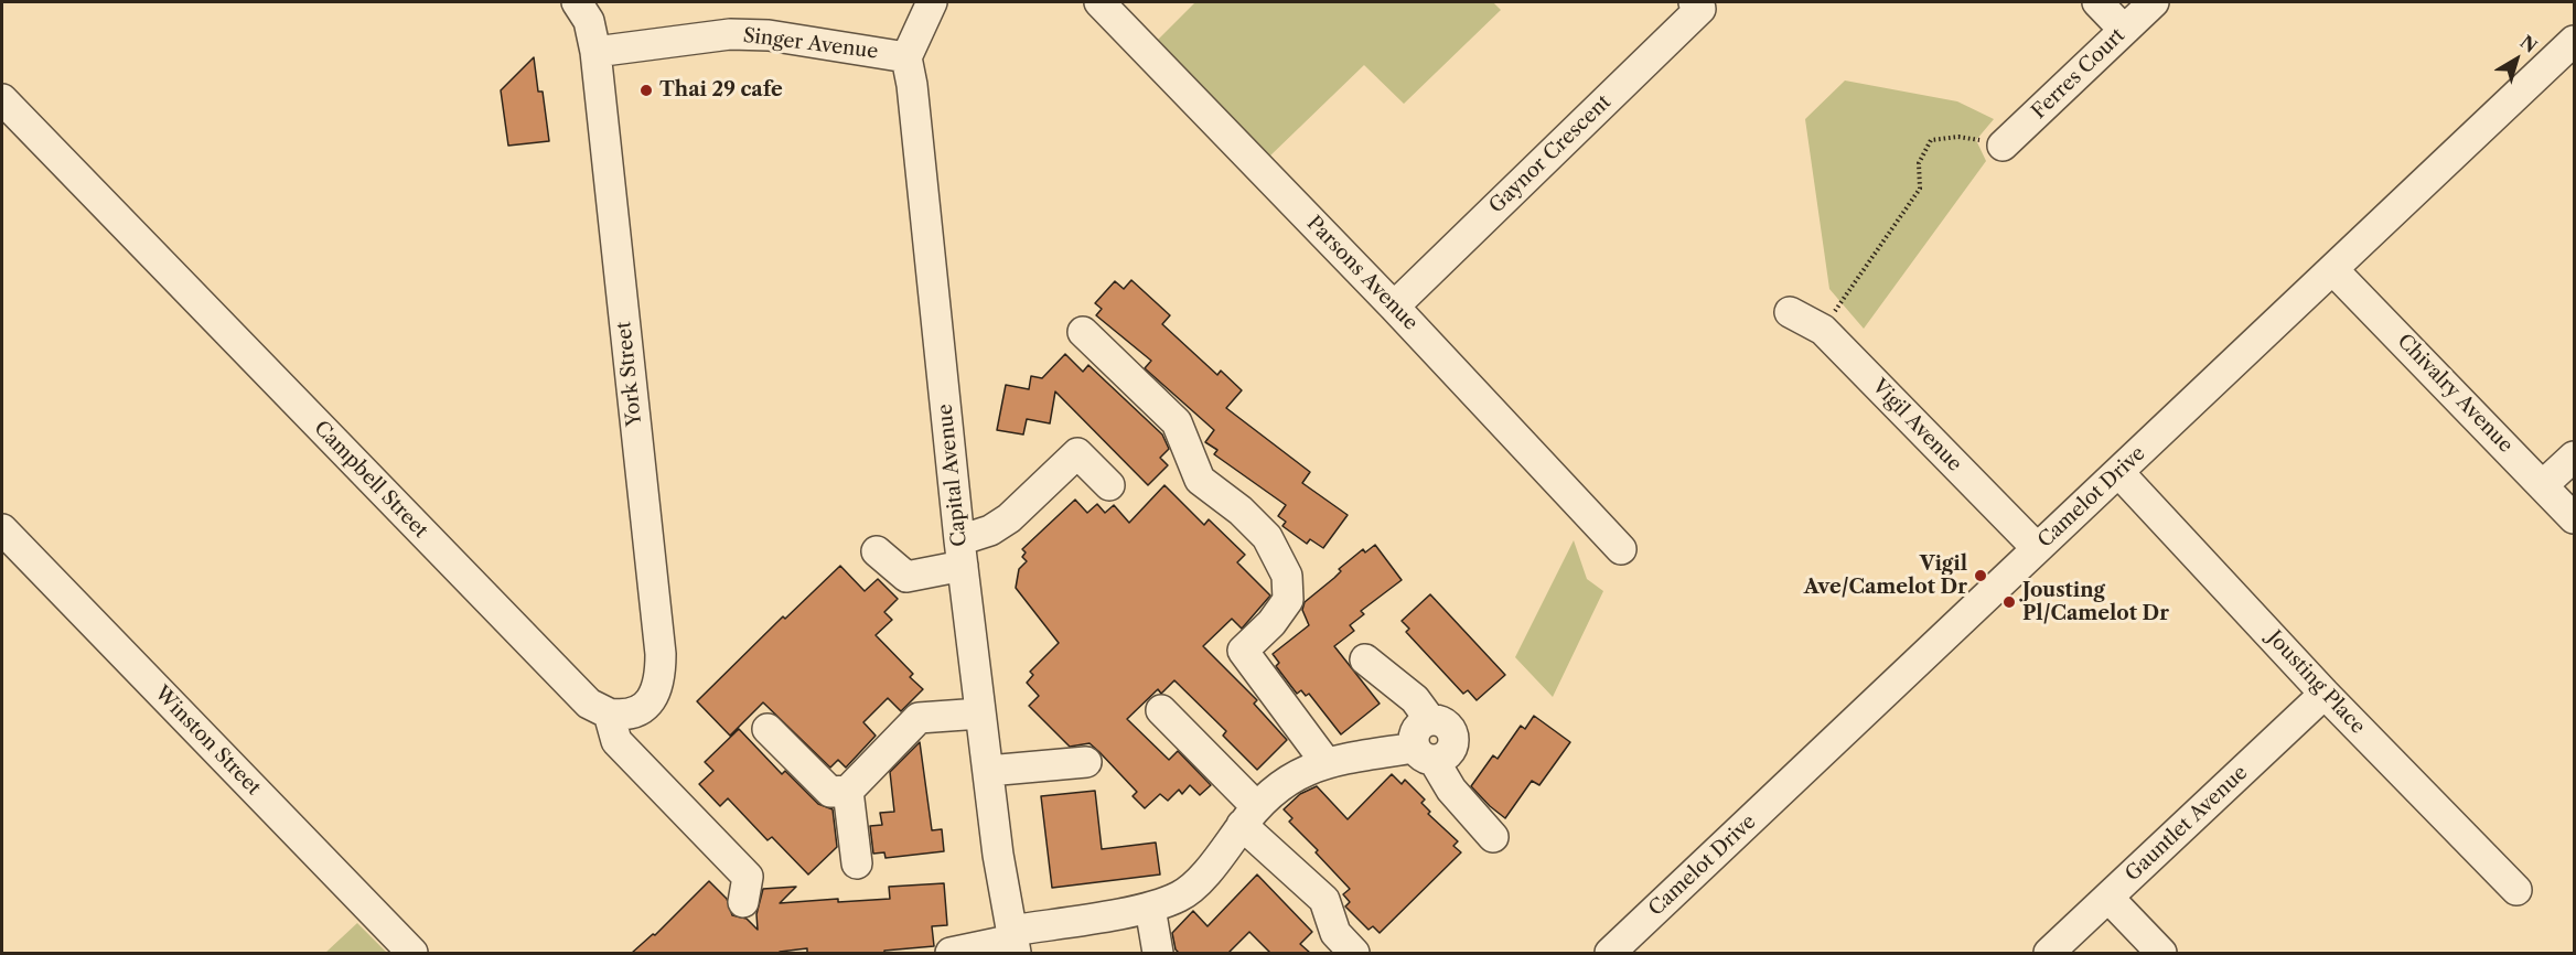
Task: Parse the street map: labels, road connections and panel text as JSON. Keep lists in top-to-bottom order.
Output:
{
  "streets": {
    "street": [
      "Singer Avenue",
      "Ferres Court",
      "Gaynor Crescent",
      "Parsons Avenue",
      "York Street",
      "Chivalry Avenue",
      "Vigil Avenue",
      "Capital Avenue",
      "Campbell Street",
      "Camelot Drive",
      "Jousting Place",
      "Winston Street",
      "Gauntlet Avenue"
    ]
  },
  "crossings": [
    ["Singer Avenue", "York Street"],
    ["Singer Avenue", "Capital Avenue"],
    ["Gaynor Crescent", "Parsons Avenue"],
    ["York Street", "Campbell Street"],
    ["Chivalry Avenue", "Camelot Drive"],
    ["Vigil Avenue", "Camelot Drive"],
    ["Camelot Drive", "Jousting Place"],
    ["Jousting Place", "Gauntlet Avenue"]
  ],
  "places": ["Thai 29 cafe", "Vigil Ave/Camelot Dr", "Jousting Pl/Camelot Dr"],
  "north": "top right"
}
